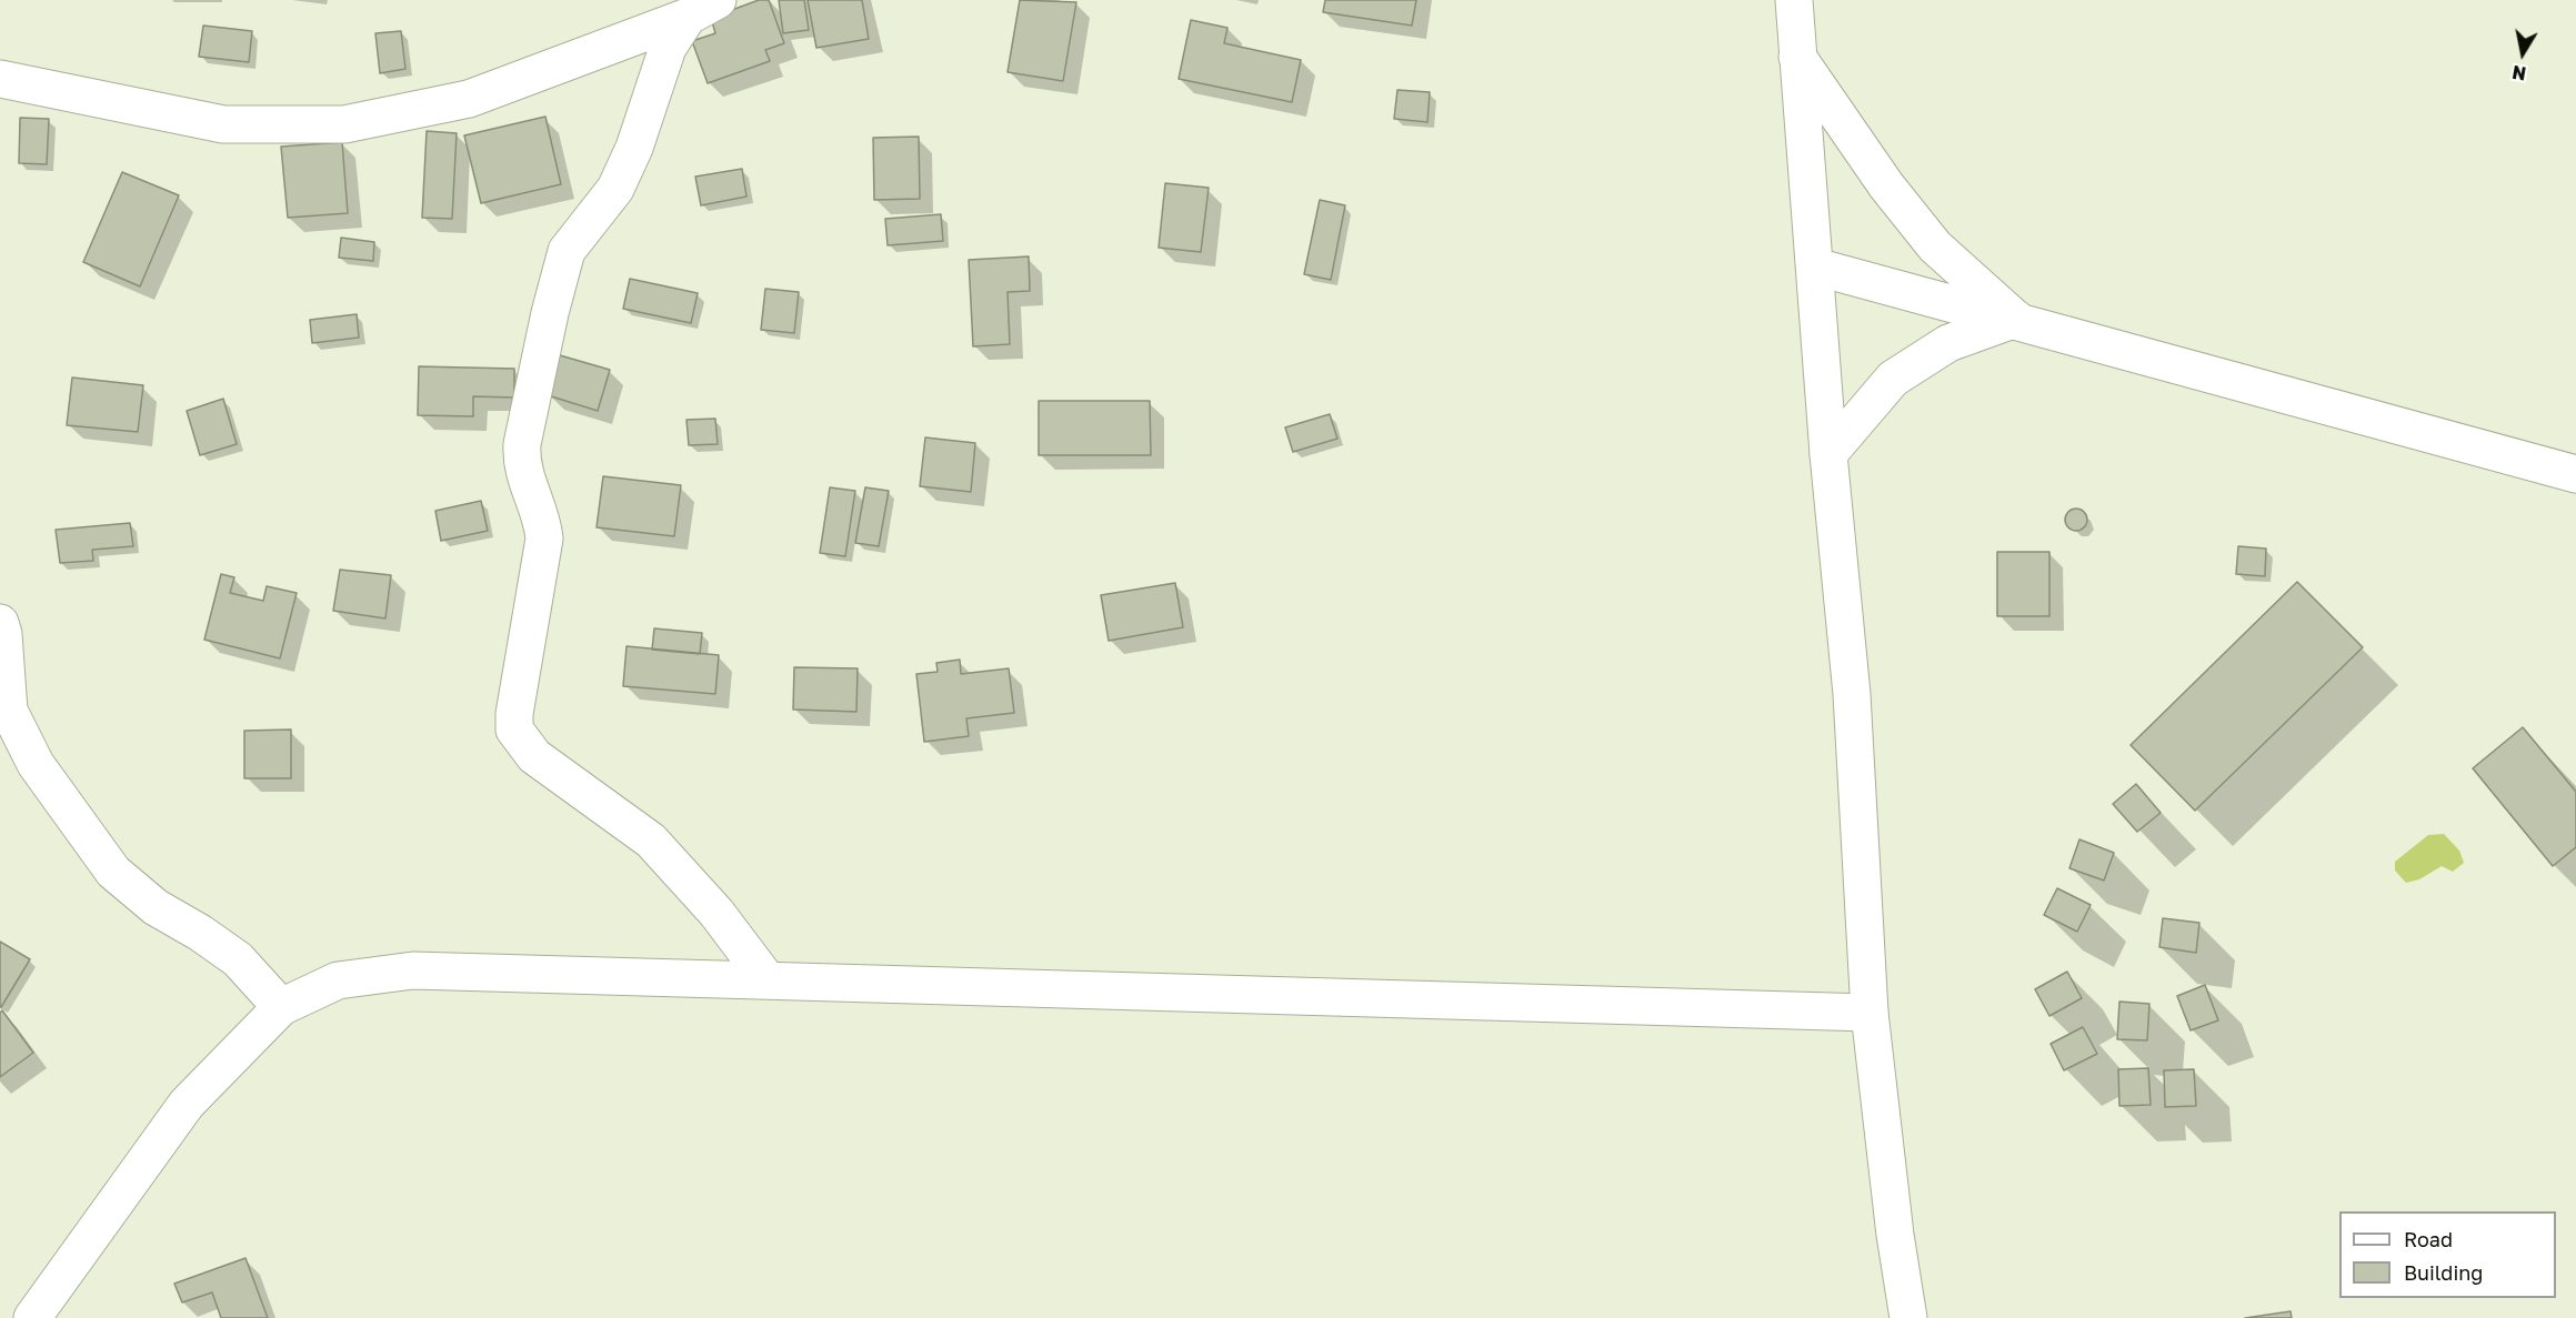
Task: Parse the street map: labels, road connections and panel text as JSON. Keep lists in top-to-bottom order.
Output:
{
  "legend": ["Road", "Building"],
  "north": "bottom"
}
